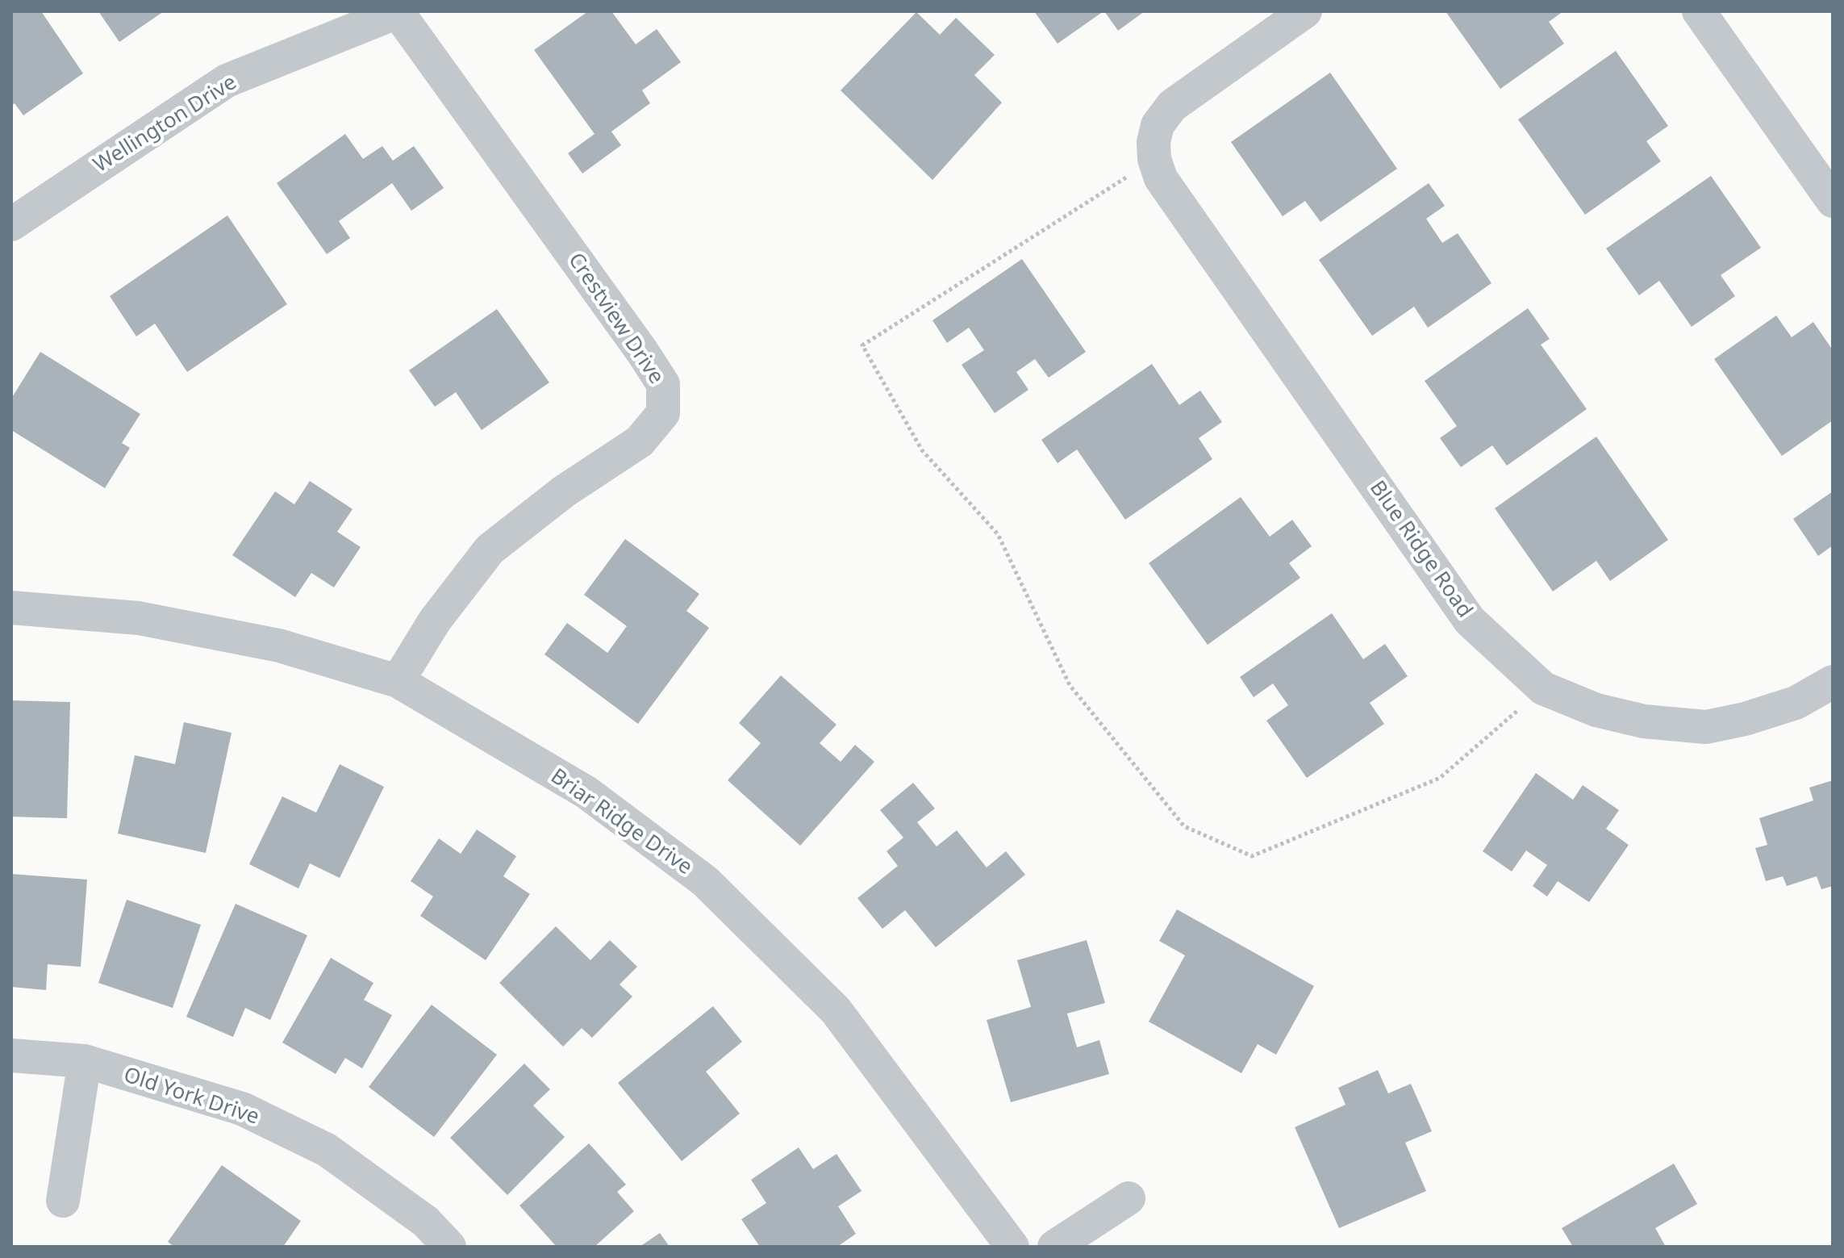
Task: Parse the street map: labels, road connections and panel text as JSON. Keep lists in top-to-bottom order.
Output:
{
  "streets": {
    "street": [
      "Wellington Drive",
      "Crestview Drive",
      "Blue Ridge Road",
      "Briar Ridge Drive",
      "Old York Drive"
    ]
  },
  "crossings": [
    ["Wellington Drive", "Crestview Drive"],
    ["Crestview Drive", "Briar Ridge Drive"]
  ]
}
